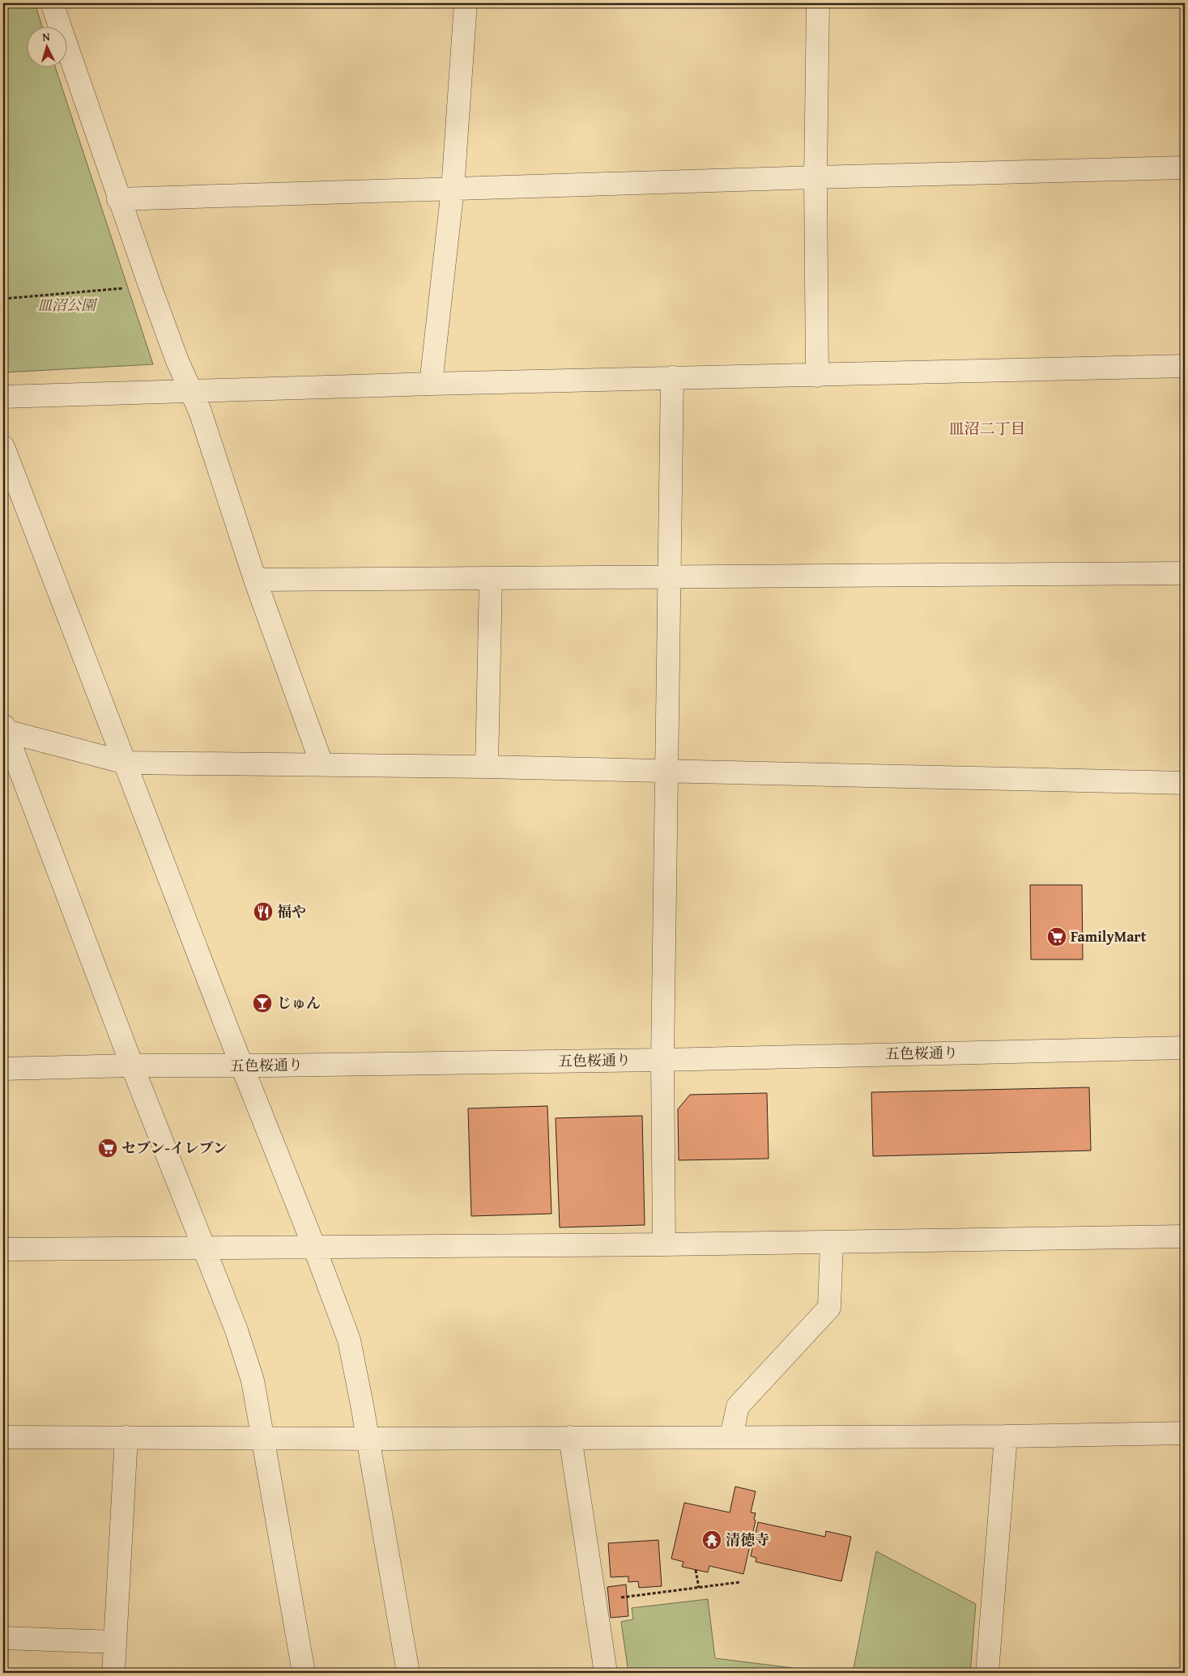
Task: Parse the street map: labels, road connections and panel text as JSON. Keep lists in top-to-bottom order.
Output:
{
  "streets": {
    "street": ["五色桜通り"]
  },
  "districts": ["皿沼二丁目"],
  "parks": ["皿沼公園"],
  "places": {
    "restaurant": ["福や"],
    "supermarket": ["FamilyMart", "セブン-イレブン"],
    "bar": ["じゅん"],
    "temple": ["清徳寺"]
  },
  "north": "top"
}
